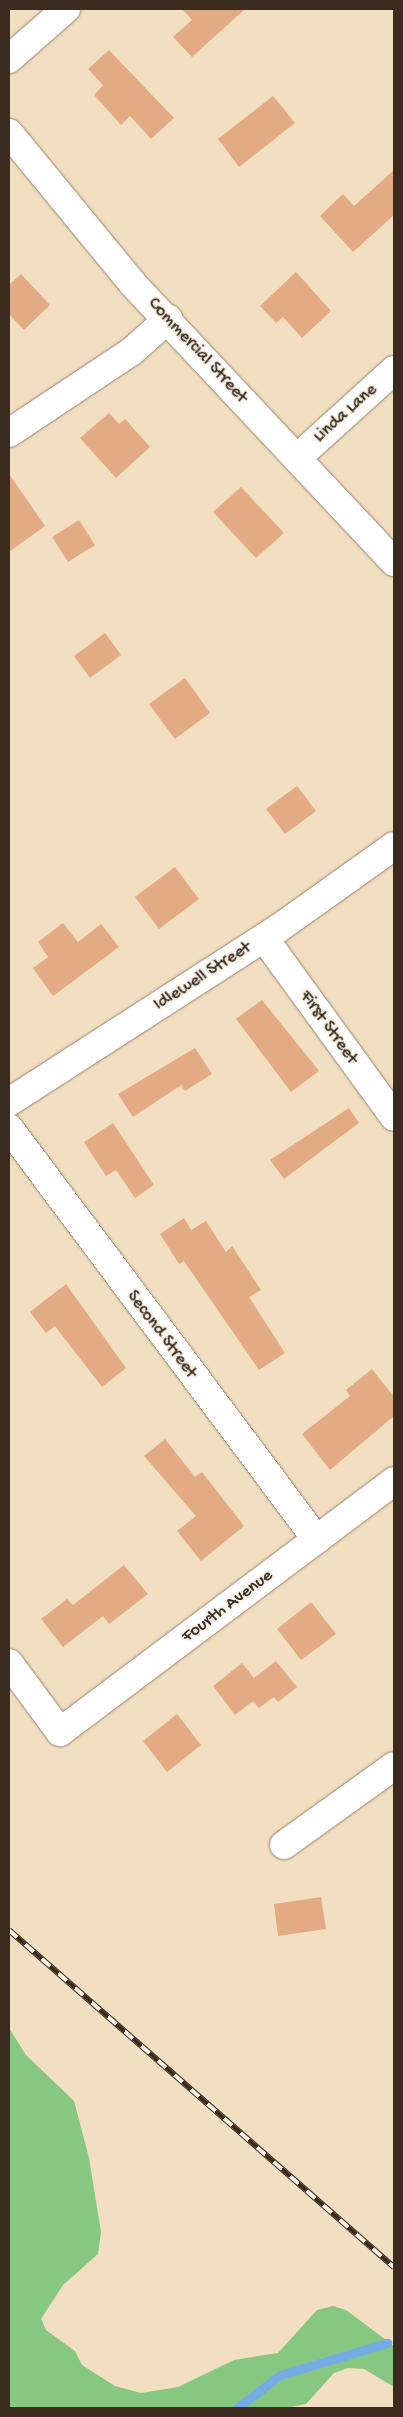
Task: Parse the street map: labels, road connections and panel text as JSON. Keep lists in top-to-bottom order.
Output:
{
  "streets": {
    "street": [
      "Commercial Street",
      "Linda Lane",
      "Idlewell Street",
      "First Street",
      "Second Street",
      "Fourth Avenue"
    ]
  },
  "crossings": [
    ["Commercial Street", "Linda Lane"],
    ["Idlewell Street", "First Street"],
    ["Second Street", "Fourth Avenue"]
  ]
}
